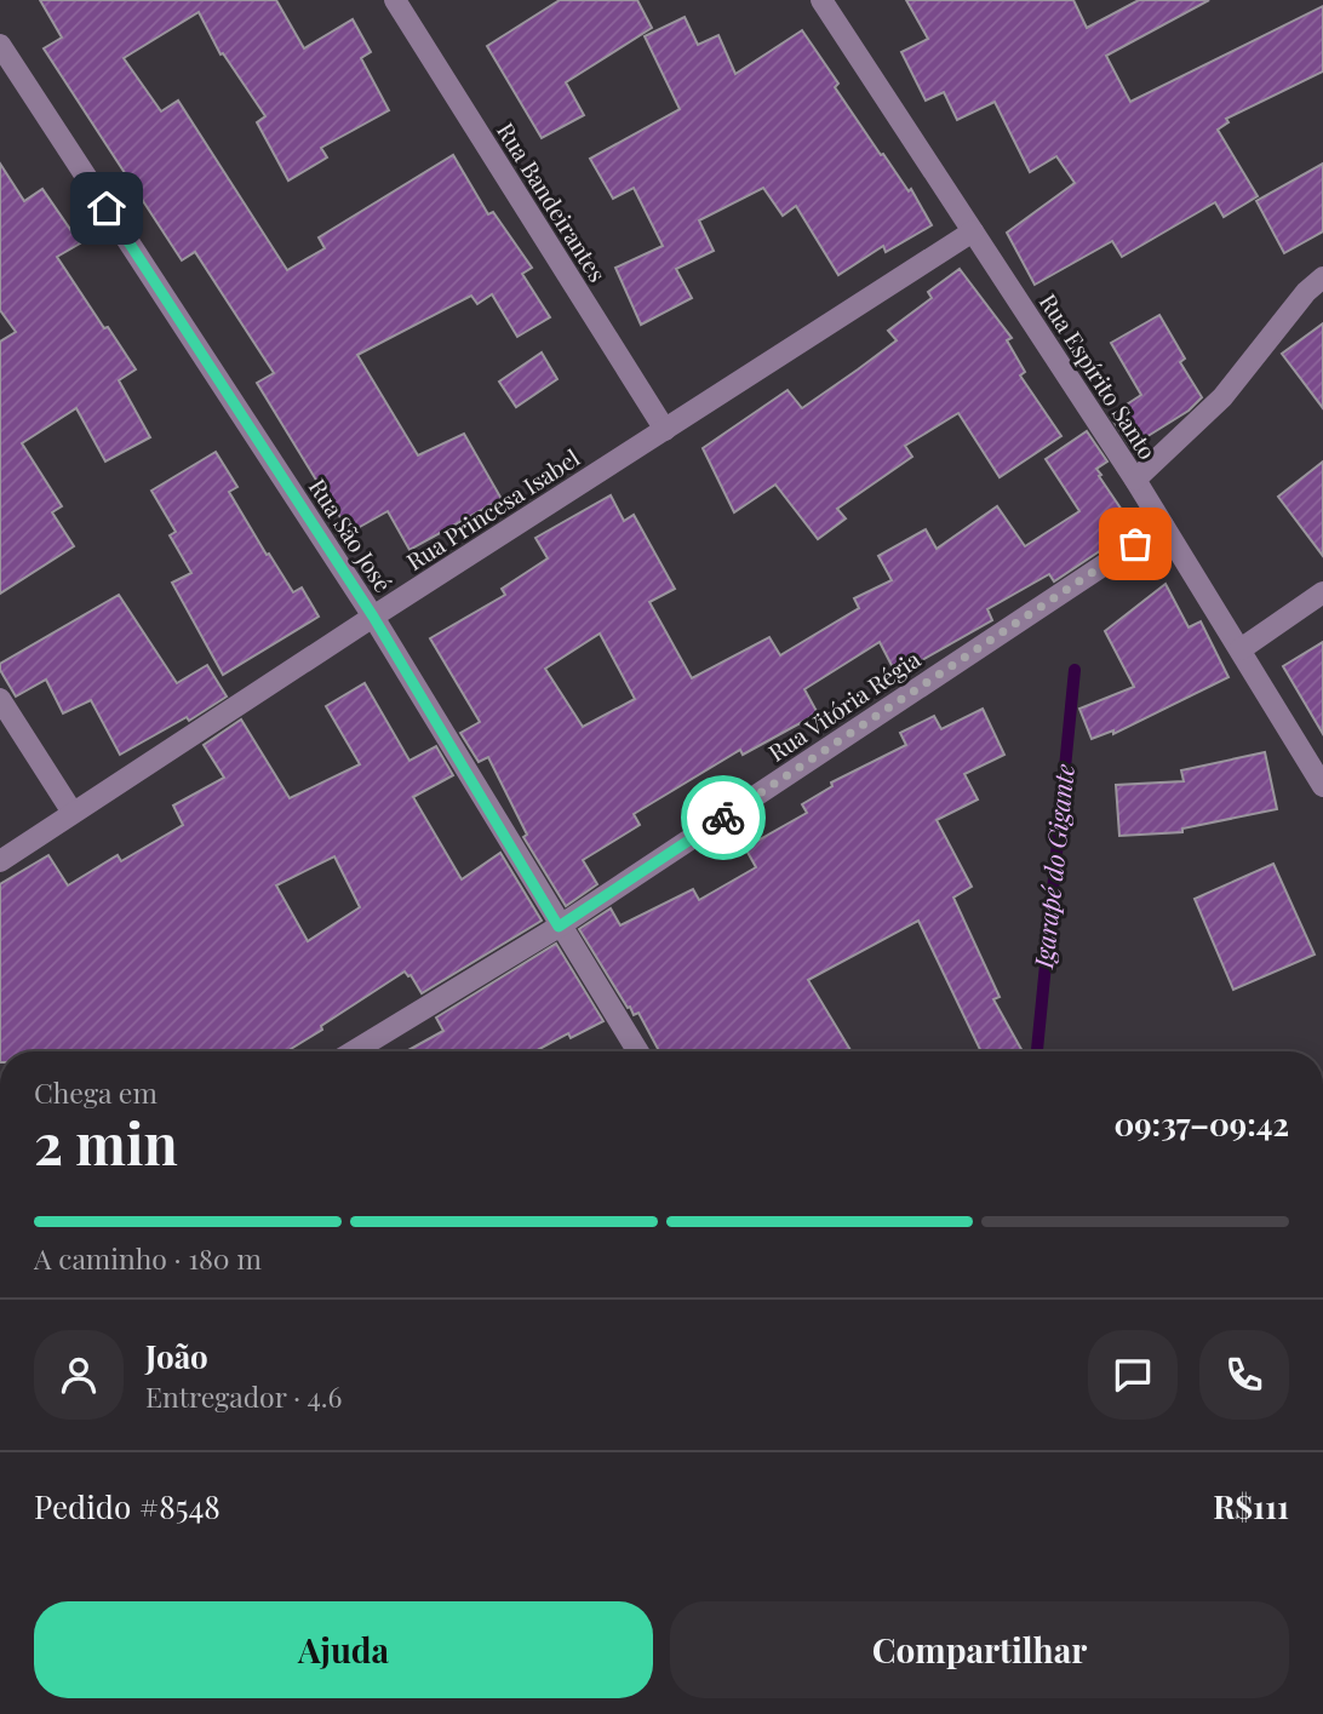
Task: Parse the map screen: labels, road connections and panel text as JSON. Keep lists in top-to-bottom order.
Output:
{
  "streets": {
    "street": [
      "Rua Bandeirantes",
      "Rua Espírito Santo",
      "Rua Princesa Isabel",
      "Rua São José",
      "Rua Vitória Régia"
    ]
  },
  "crossings": [
    ["Rua Bandeirantes", "Rua Princesa Isabel"],
    ["Rua Espírito Santo", "Rua Princesa Isabel"],
    ["Rua Espírito Santo", "Rua Vitória Régia"],
    ["Rua Princesa Isabel", "Rua São José"],
    ["Rua São José", "Rua Vitória Régia"]
  ],
  "water": ["Igarapé do Gigante"],
  "page": {
    "heading": ["2 min", "Chega em", "09:37–09:42"],
    "panel": [
      "João",
      "Entregador · 4.6",
      "Pedido #8548",
      "R$111"
    ],
    "bar": "A caminho · 180 m",
    "buttons": ["Ajuda", "Compartilhar"]
  }
}
